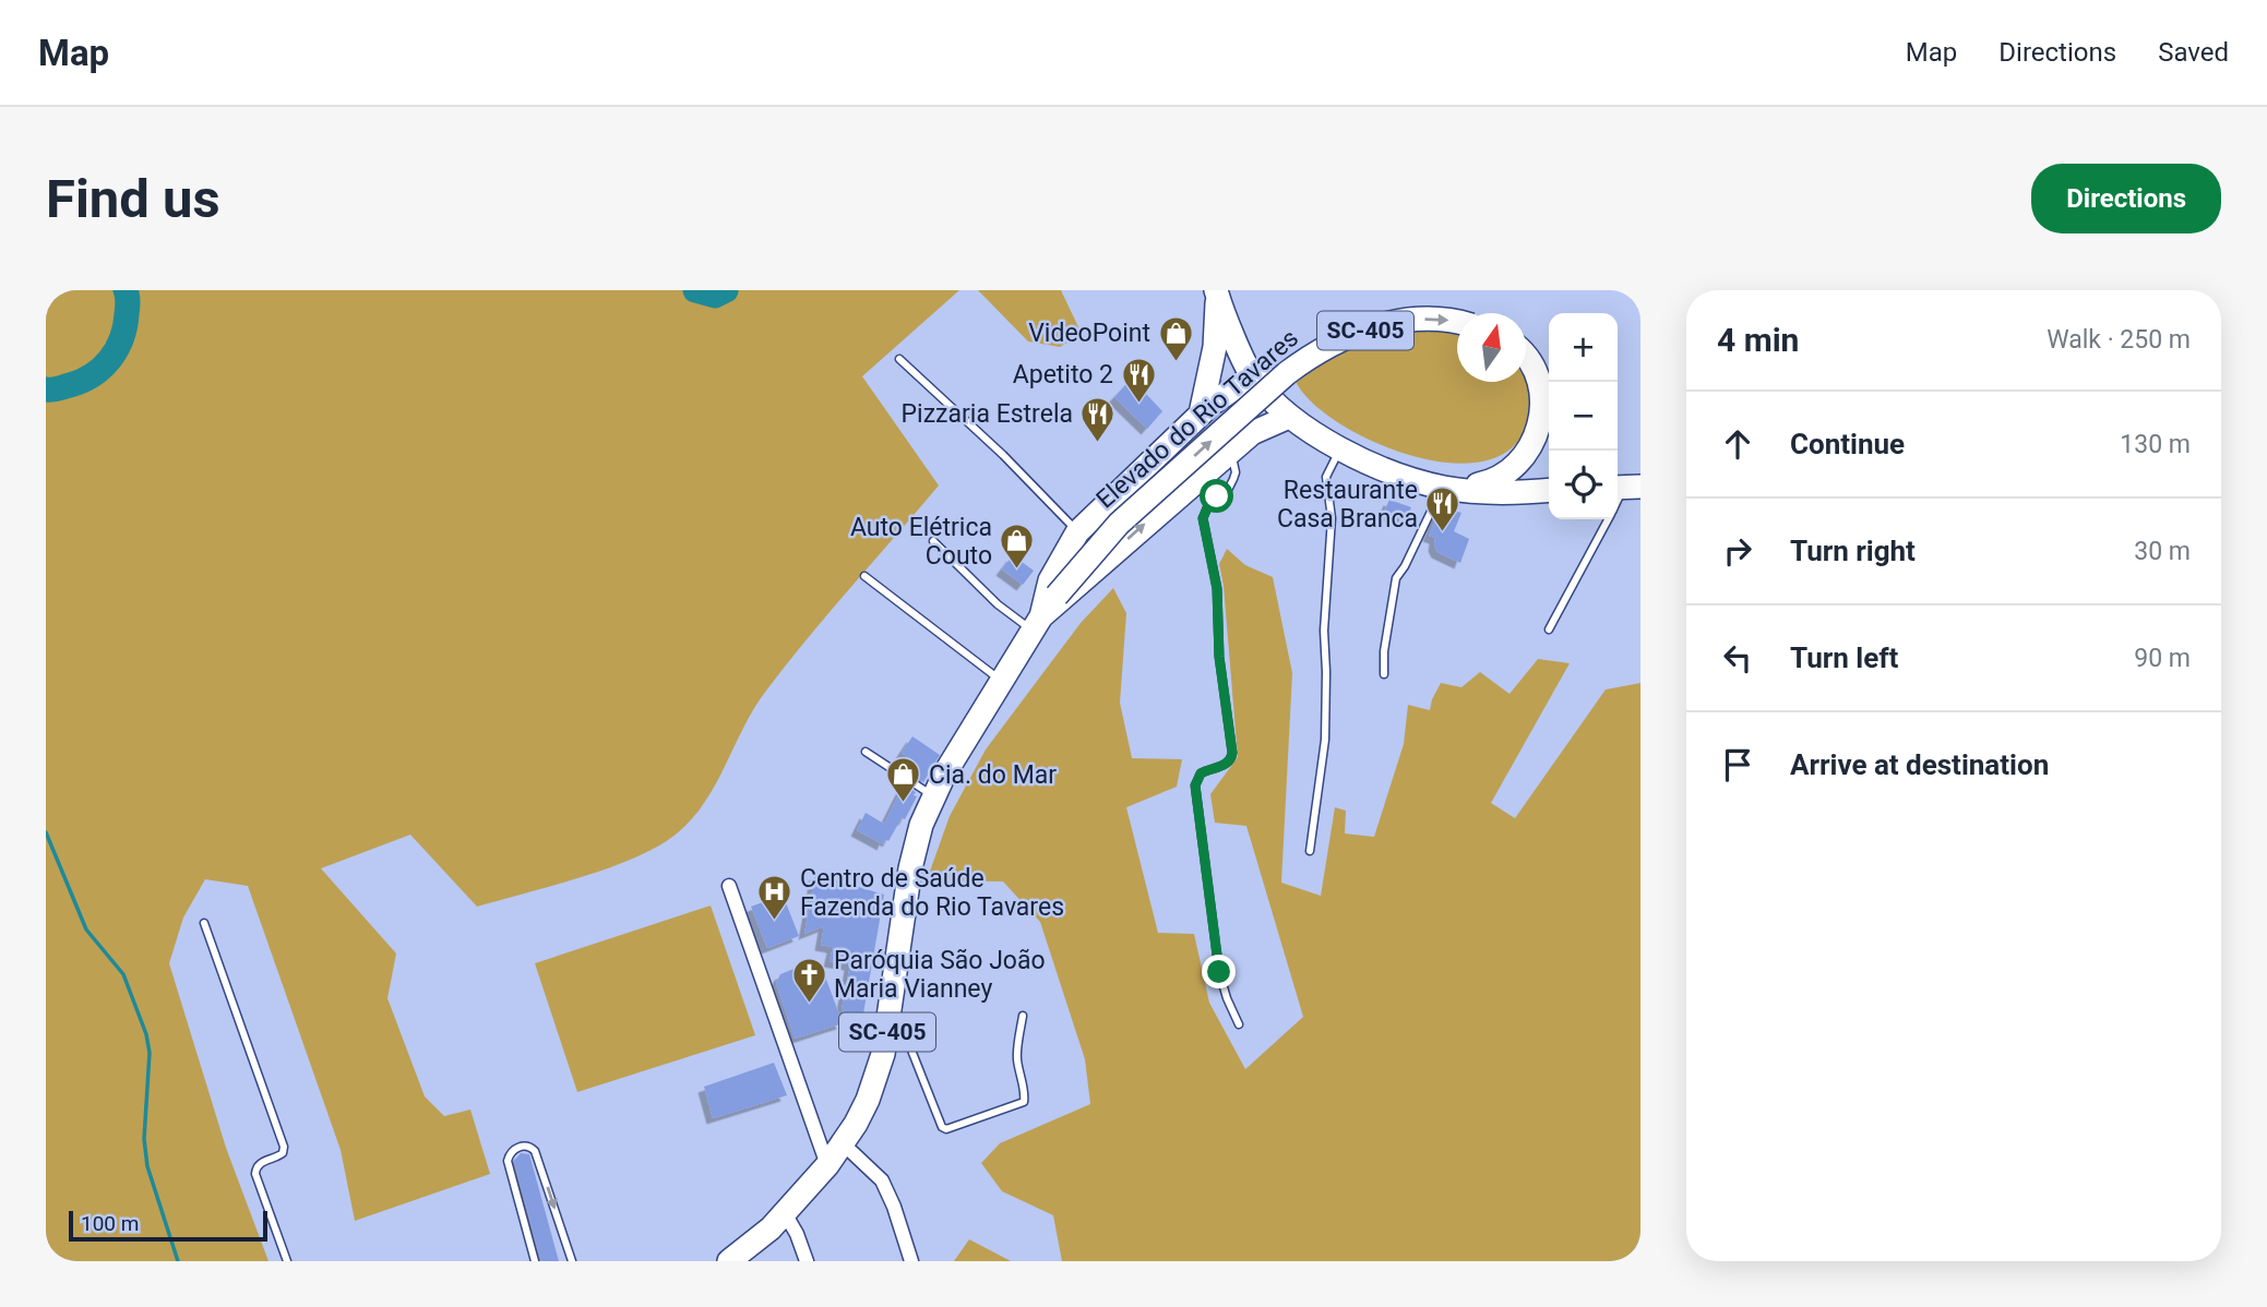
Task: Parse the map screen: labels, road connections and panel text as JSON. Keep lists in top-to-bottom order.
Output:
{
  "streets": {
    "main road": ["SC-405", "Elevado do Rio Tavares"]
  },
  "crossings": [
    ["SC-405", "Elevado do Rio Tavares"]
  ],
  "places": {
    "shop": ["VideoPoint", "Auto Elétrica Couto", "Cia. do Mar"],
    "restaurant": ["Apetito 2", "Pizzaria Estrela", "Restaurante Casa Branca"],
    "hospital": ["Centro de Saúde Fazenda do Rio Tavares"],
    "church": ["Paróquia São João Maria Vianney"]
  },
  "scale_bar": "100 m",
  "north": "top",
  "page": {
    "header": "Map",
    "nav": ["Map", "Directions", "Saved"],
    "buttons": "Directions",
    "title": "Find us",
    "heading": ["4 min", "Walk · 250 m"],
    "map_buttons": ["+", "−"],
    "list": [
      ["Continue", "130 m"],
      ["Turn right", "30 m"],
      ["Turn left", "90 m"],
      "Arrive at destination"
    ],
    "scale": "100 m"
  }
}
